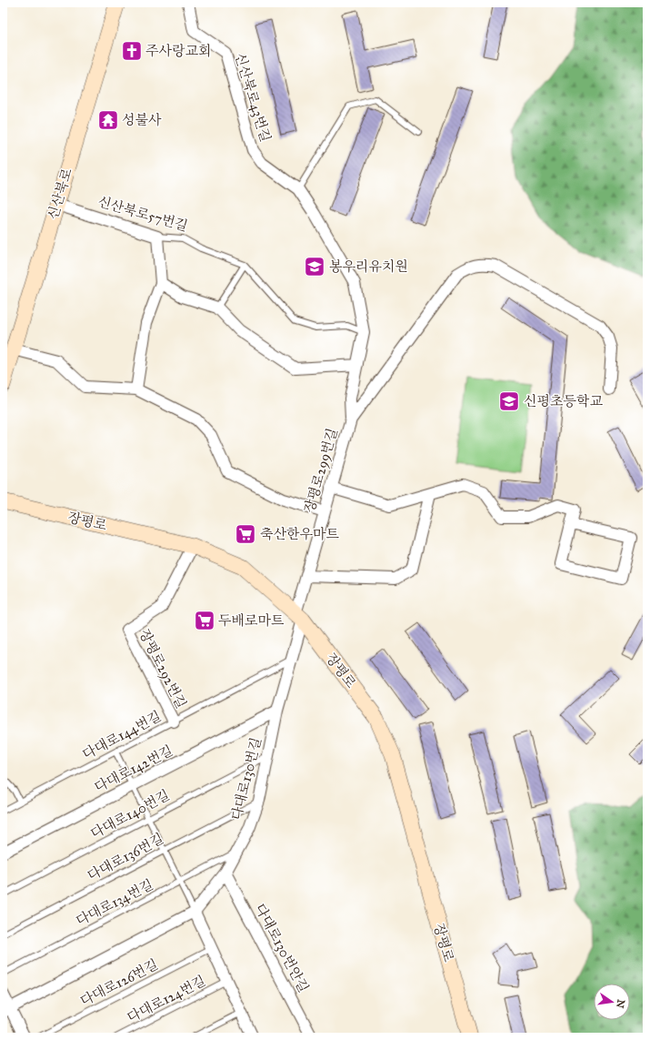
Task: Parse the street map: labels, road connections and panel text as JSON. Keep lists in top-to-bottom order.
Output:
{
  "streets": {
    "main road": ["신산북로", "장평로"],
    "street": [
      "신산북로43번길",
      "신산북로57번길",
      "장평로299번길",
      "장평로292번길",
      "다대로142번길",
      "다대로130번길",
      "다대로130번안길"
    ],
    "lane": [
      "다대로144번길",
      "다대로140번길",
      "다대로136번길",
      "다대로134번길",
      "다대로126번길",
      "다대로124번길"
    ]
  },
  "crossings": [
    ["신산북로43번길", "신산북로57번길"],
    ["신산북로43번길", "장평로299번길"],
    ["신산북로", "신산북로57번길"],
    ["신산북로57번길", "장평로299번길"],
    ["장평로299번길", "장평로"],
    ["장평로299번길", "다대로130번길"],
    ["장평로", "장평로292번길"],
    ["장평로", "다대로130번길"],
    ["장평로292번길", "다대로144번길"],
    ["다대로144번길", "다대로130번길"],
    ["다대로142번길", "다대로130번길"],
    ["다대로130번길", "다대로140번길"],
    ["다대로130번길", "다대로136번길"],
    ["다대로130번길", "다대로134번길"],
    ["다대로130번길", "다대로130번안길"]
  ],
  "places": {
    "church": ["주사랑교회"],
    "temple": ["성불사"],
    "school or university": ["봉우리유치원", "신평초등학교"],
    "supermarket": ["축산한우마트", "두배로마트"]
  },
  "north": "right"
}
